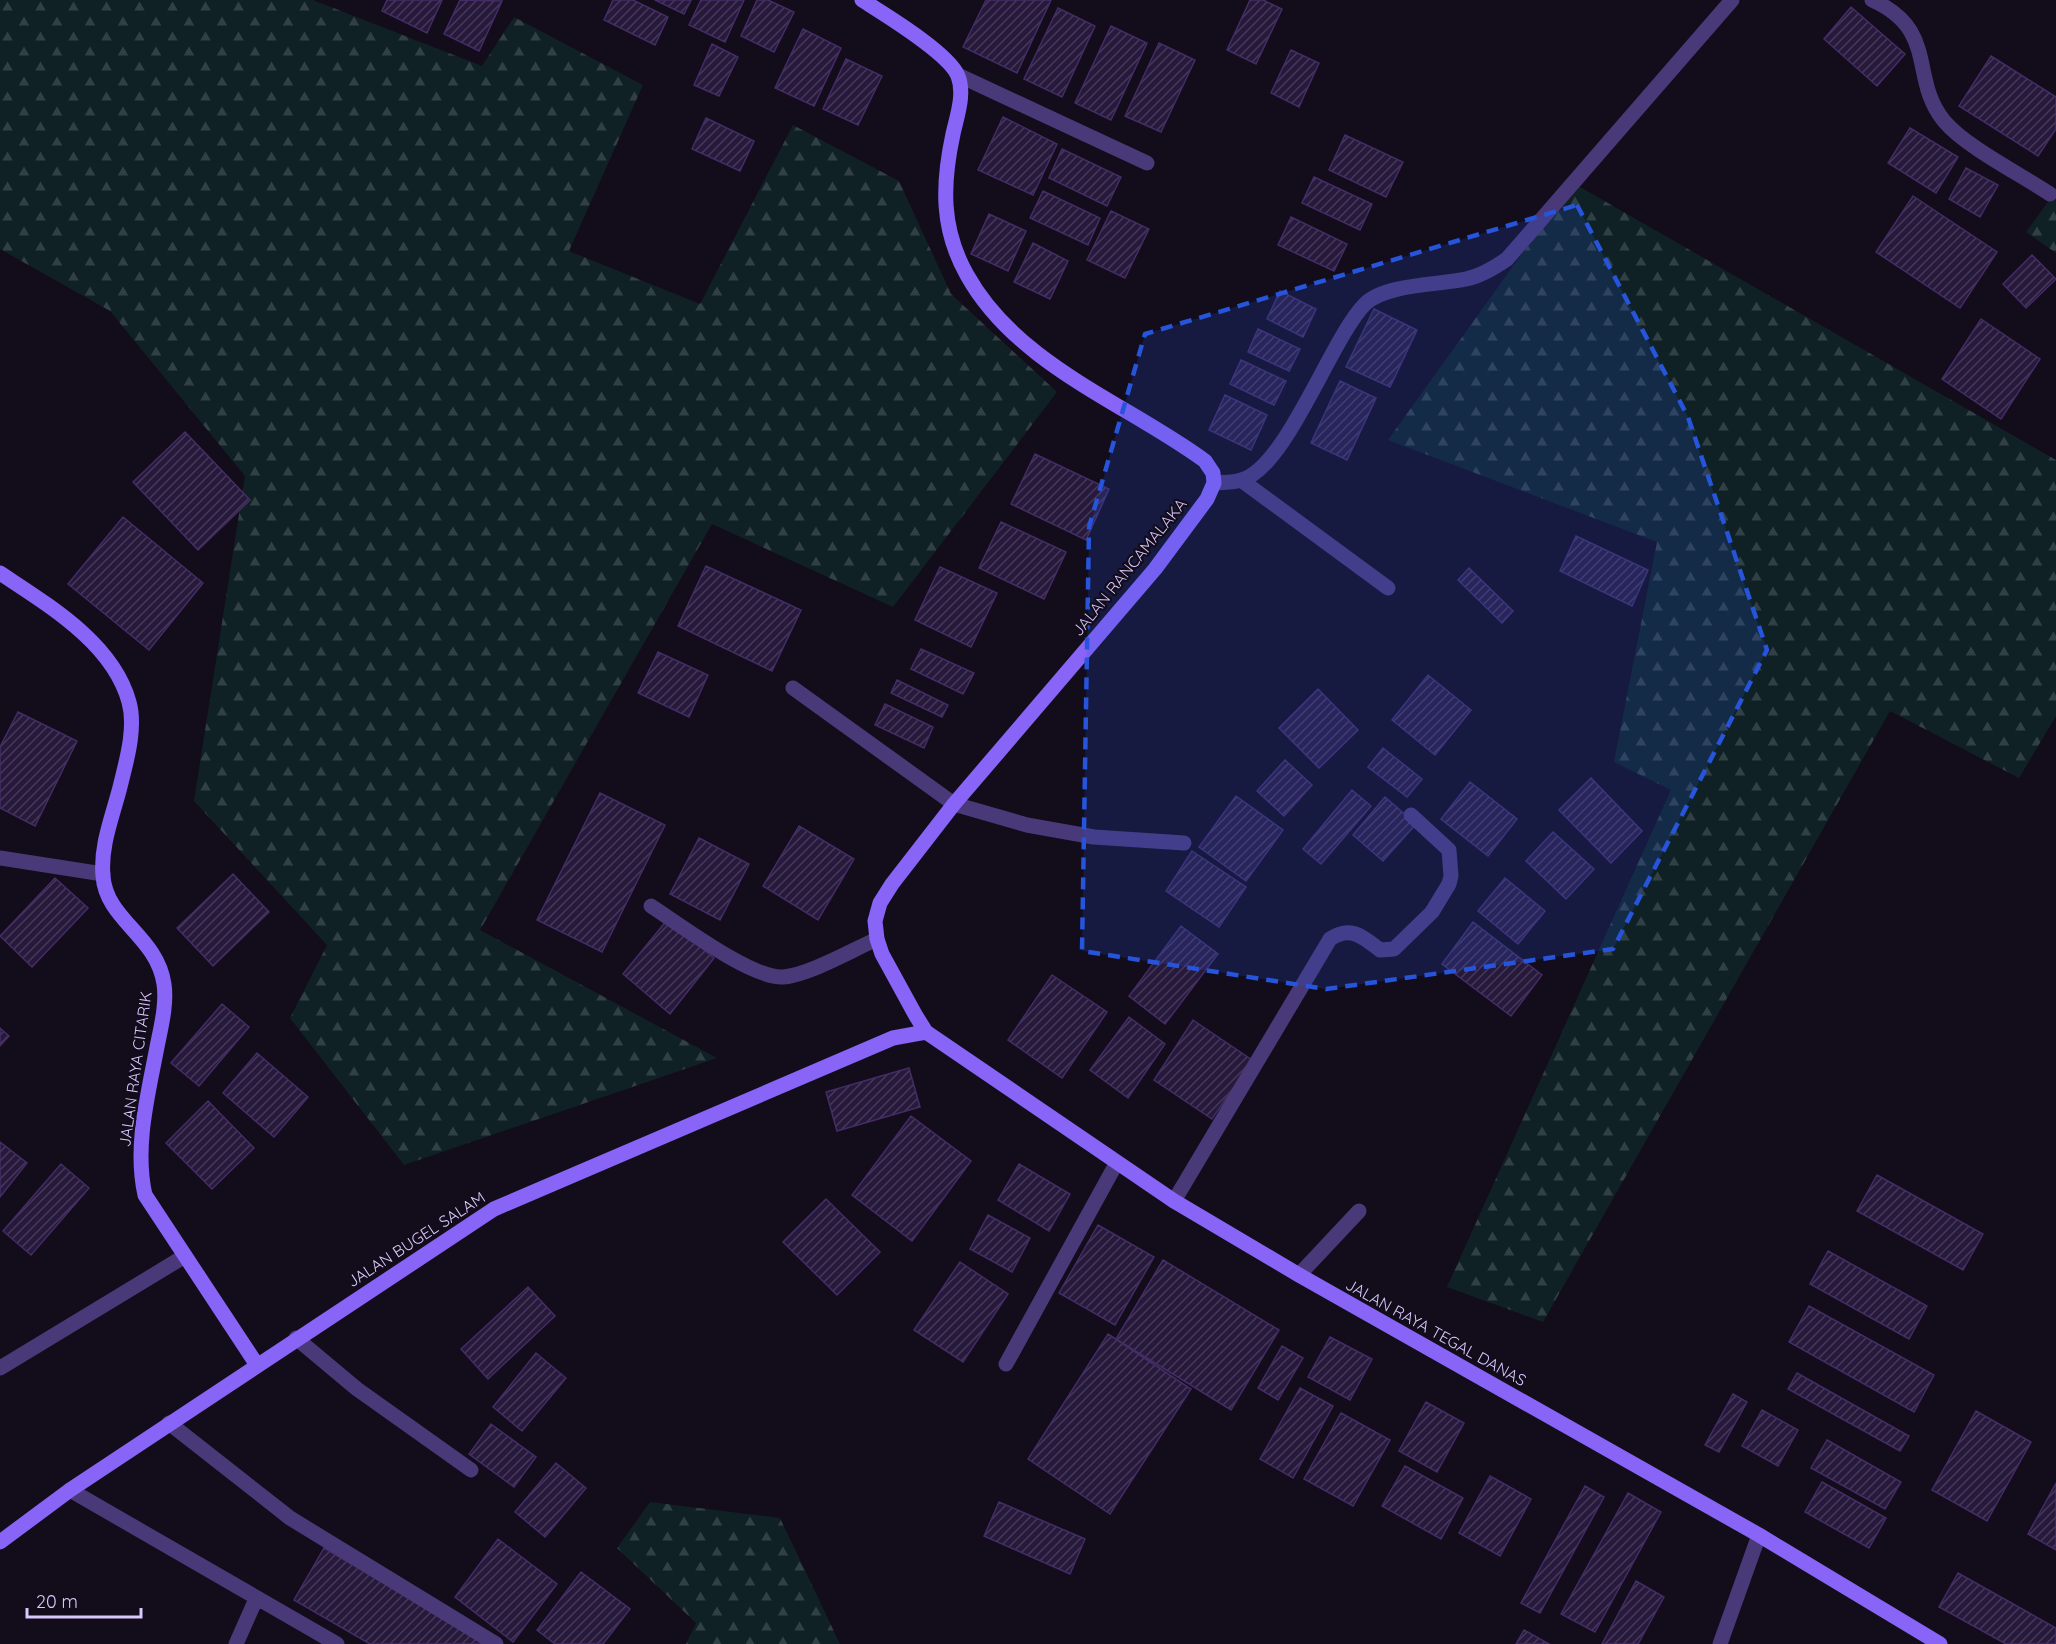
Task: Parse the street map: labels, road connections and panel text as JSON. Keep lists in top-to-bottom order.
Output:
{
  "streets": {
    "street": [
      "JALAN RANCAMALAKA",
      "JALAN RAYA CITARIK",
      "JALAN BUGEL SALAM",
      "JALAN RAYA TEGAL DANAS"
    ]
  },
  "crossings": [
    ["JALAN RANCAMALAKA", "JALAN BUGEL SALAM"],
    ["JALAN RANCAMALAKA", "JALAN RAYA TEGAL DANAS"],
    ["JALAN RAYA CITARIK", "JALAN BUGEL SALAM"],
    ["JALAN BUGEL SALAM", "JALAN RAYA TEGAL DANAS"]
  ],
  "scale_bar": "20 m"
}
